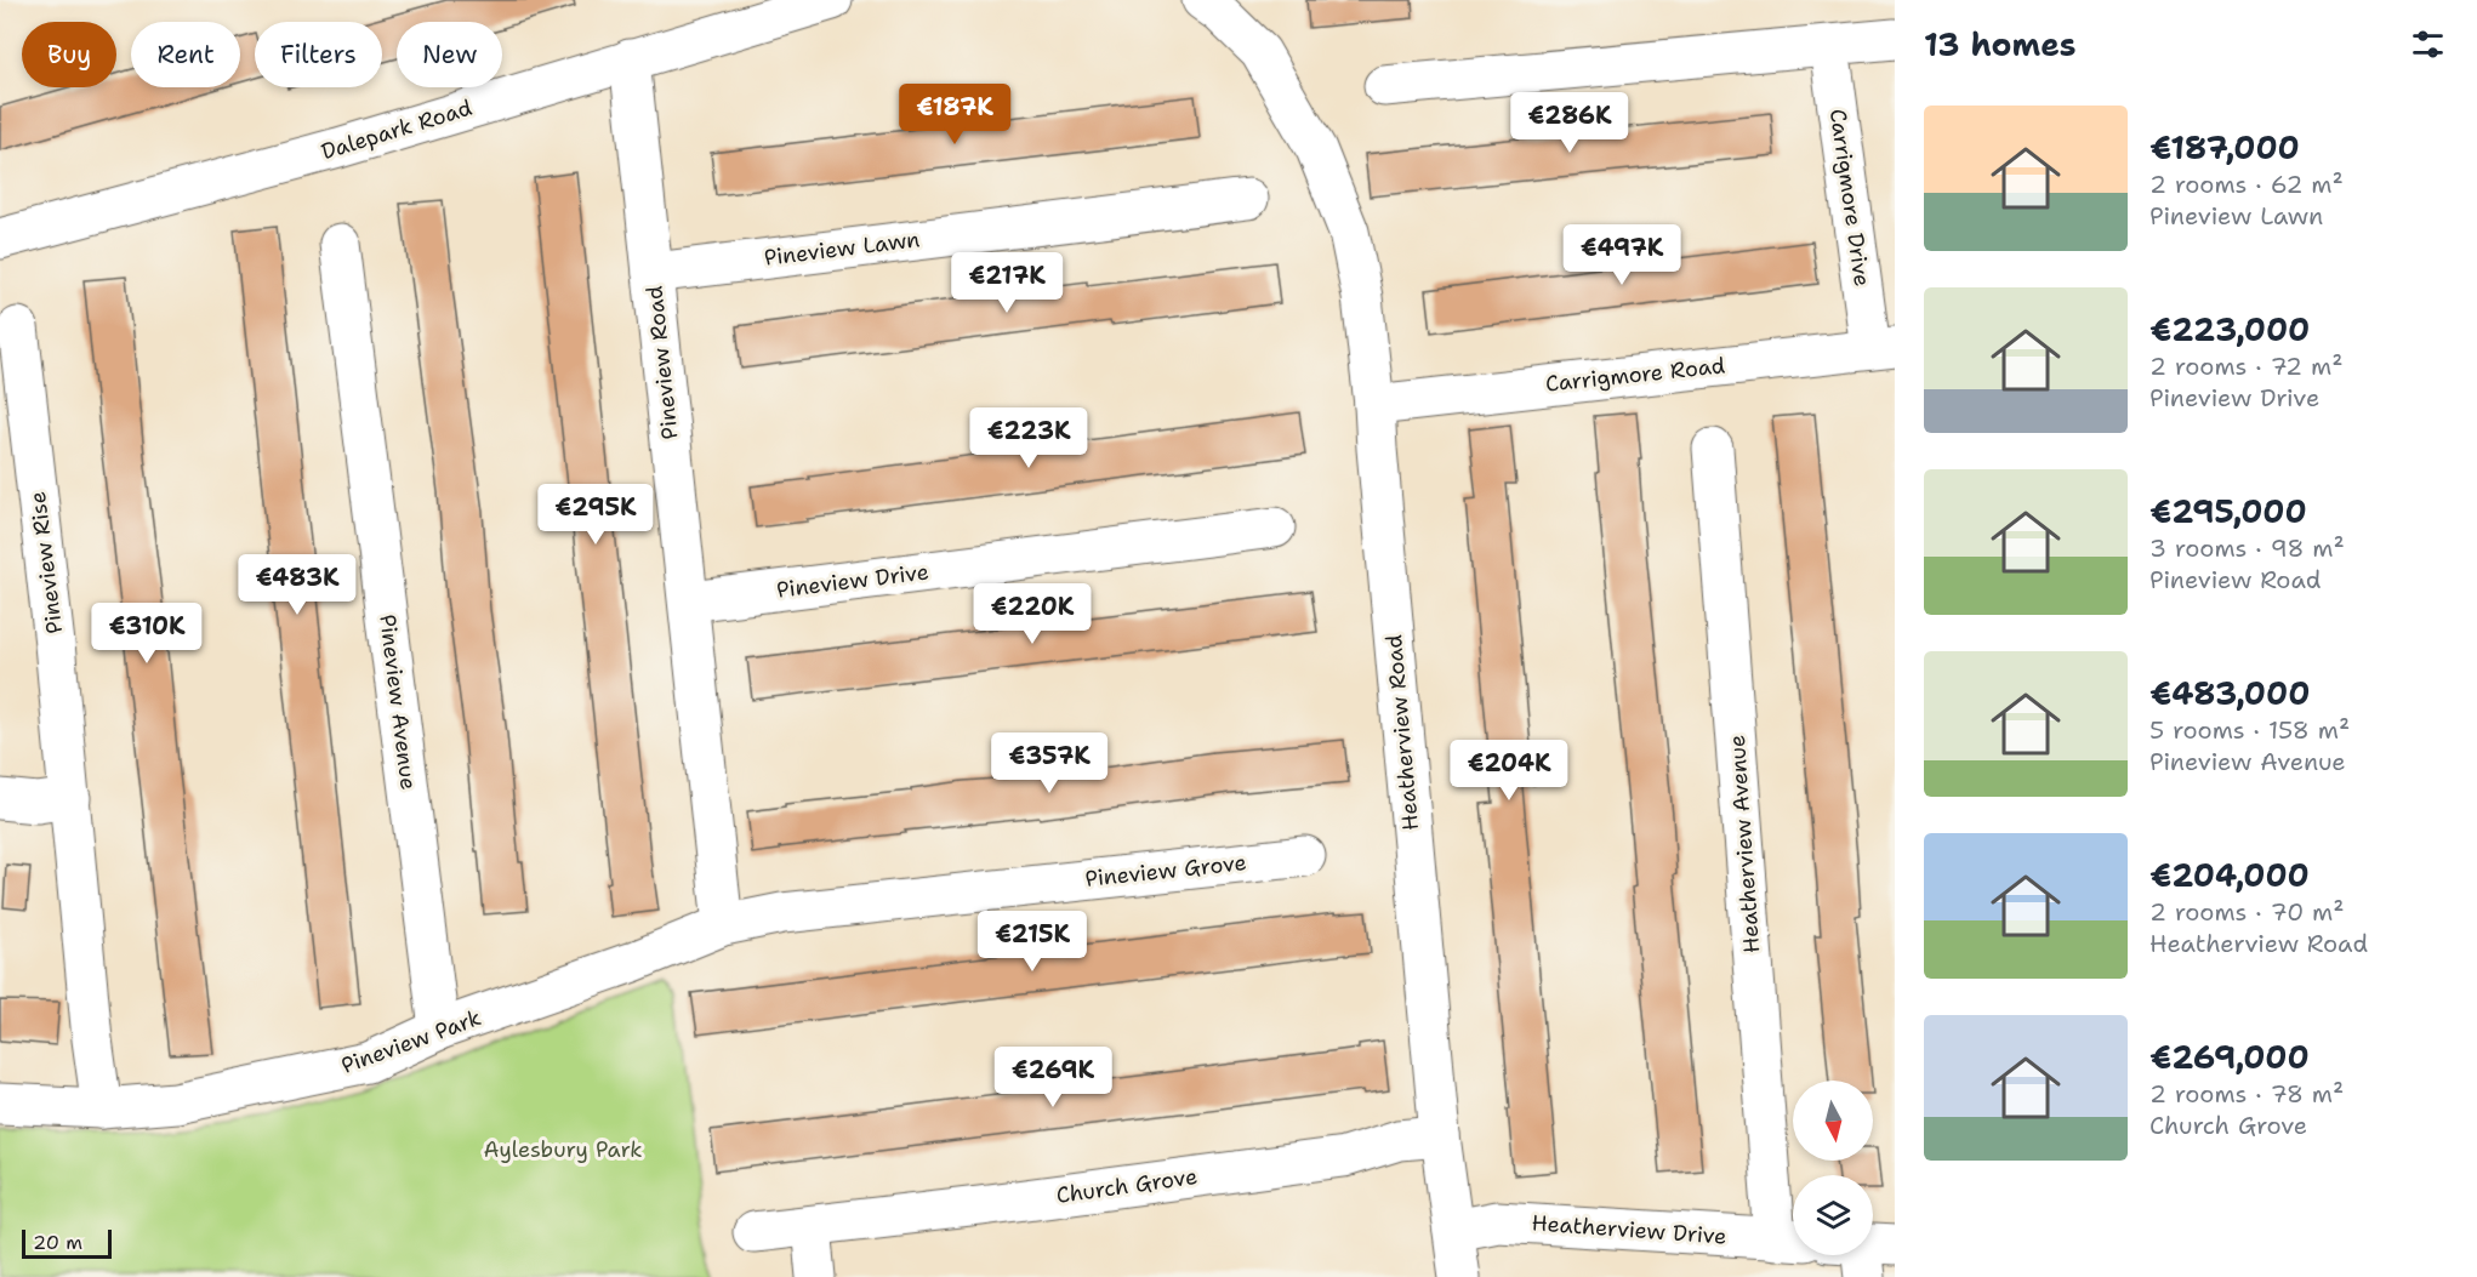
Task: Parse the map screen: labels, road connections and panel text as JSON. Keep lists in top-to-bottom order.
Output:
{
  "streets": {
    "street": [
      "Dalepark Road",
      "Carrigmore Drive",
      "Pineview Lawn",
      "Pineview Road",
      "Carrigmore Road",
      "Pineview Rise",
      "Pineview Drive",
      "Pineview Avenue",
      "Heatherview Road",
      "Heatherview Avenue",
      "Pineview Grove",
      "Pineview Park",
      "Church Grove",
      "Heatherview Drive"
    ]
  },
  "crossings": [
    ["Dalepark Road", "Pineview Road"],
    ["Carrigmore Drive", "Carrigmore Road"],
    ["Pineview Lawn", "Pineview Road"],
    ["Pineview Road", "Pineview Drive"],
    ["Pineview Road", "Pineview Grove"],
    ["Pineview Road", "Pineview Park"],
    ["Carrigmore Road", "Heatherview Road"],
    ["Pineview Rise", "Pineview Park"],
    ["Pineview Avenue", "Pineview Park"],
    ["Heatherview Road", "Church Grove"],
    ["Heatherview Road", "Heatherview Drive"],
    ["Heatherview Avenue", "Heatherview Drive"],
    ["Pineview Grove", "Pineview Park"]
  ],
  "parks": ["Aylesbury Park"],
  "scale_bar": "20 m",
  "north": "bottom",
  "page": {
    "heading": "13 homes",
    "chip": [
      "Buy",
      "Rent",
      "Filters",
      "New"
    ],
    "price": [
      "€187K",
      "€286K",
      "€497K",
      "€217K",
      "€223K",
      "€295K",
      "€483K",
      "€220K",
      "€310K",
      "€357K",
      "€204K",
      "€215K",
      "€269K"
    ],
    "list": [
      {
        "name": "€187,000",
        "note": "2 rooms · 62 m² · Pineview Lawn"
      },
      {
        "name": "€223,000",
        "note": "2 rooms · 72 m² · Pineview Drive"
      },
      {
        "name": "€295,000",
        "note": "3 rooms · 98 m² · Pineview Road"
      },
      {
        "name": "€483,000",
        "note": "5 rooms · 158 m² · Pineview Avenue"
      },
      {
        "name": "€204,000",
        "note": "2 rooms · 70 m² · Heatherview Road"
      },
      {
        "name": "€269,000",
        "note": "2 rooms · 78 m² · Church Grove"
      }
    ],
    "scale": "20 m"
  }
}
